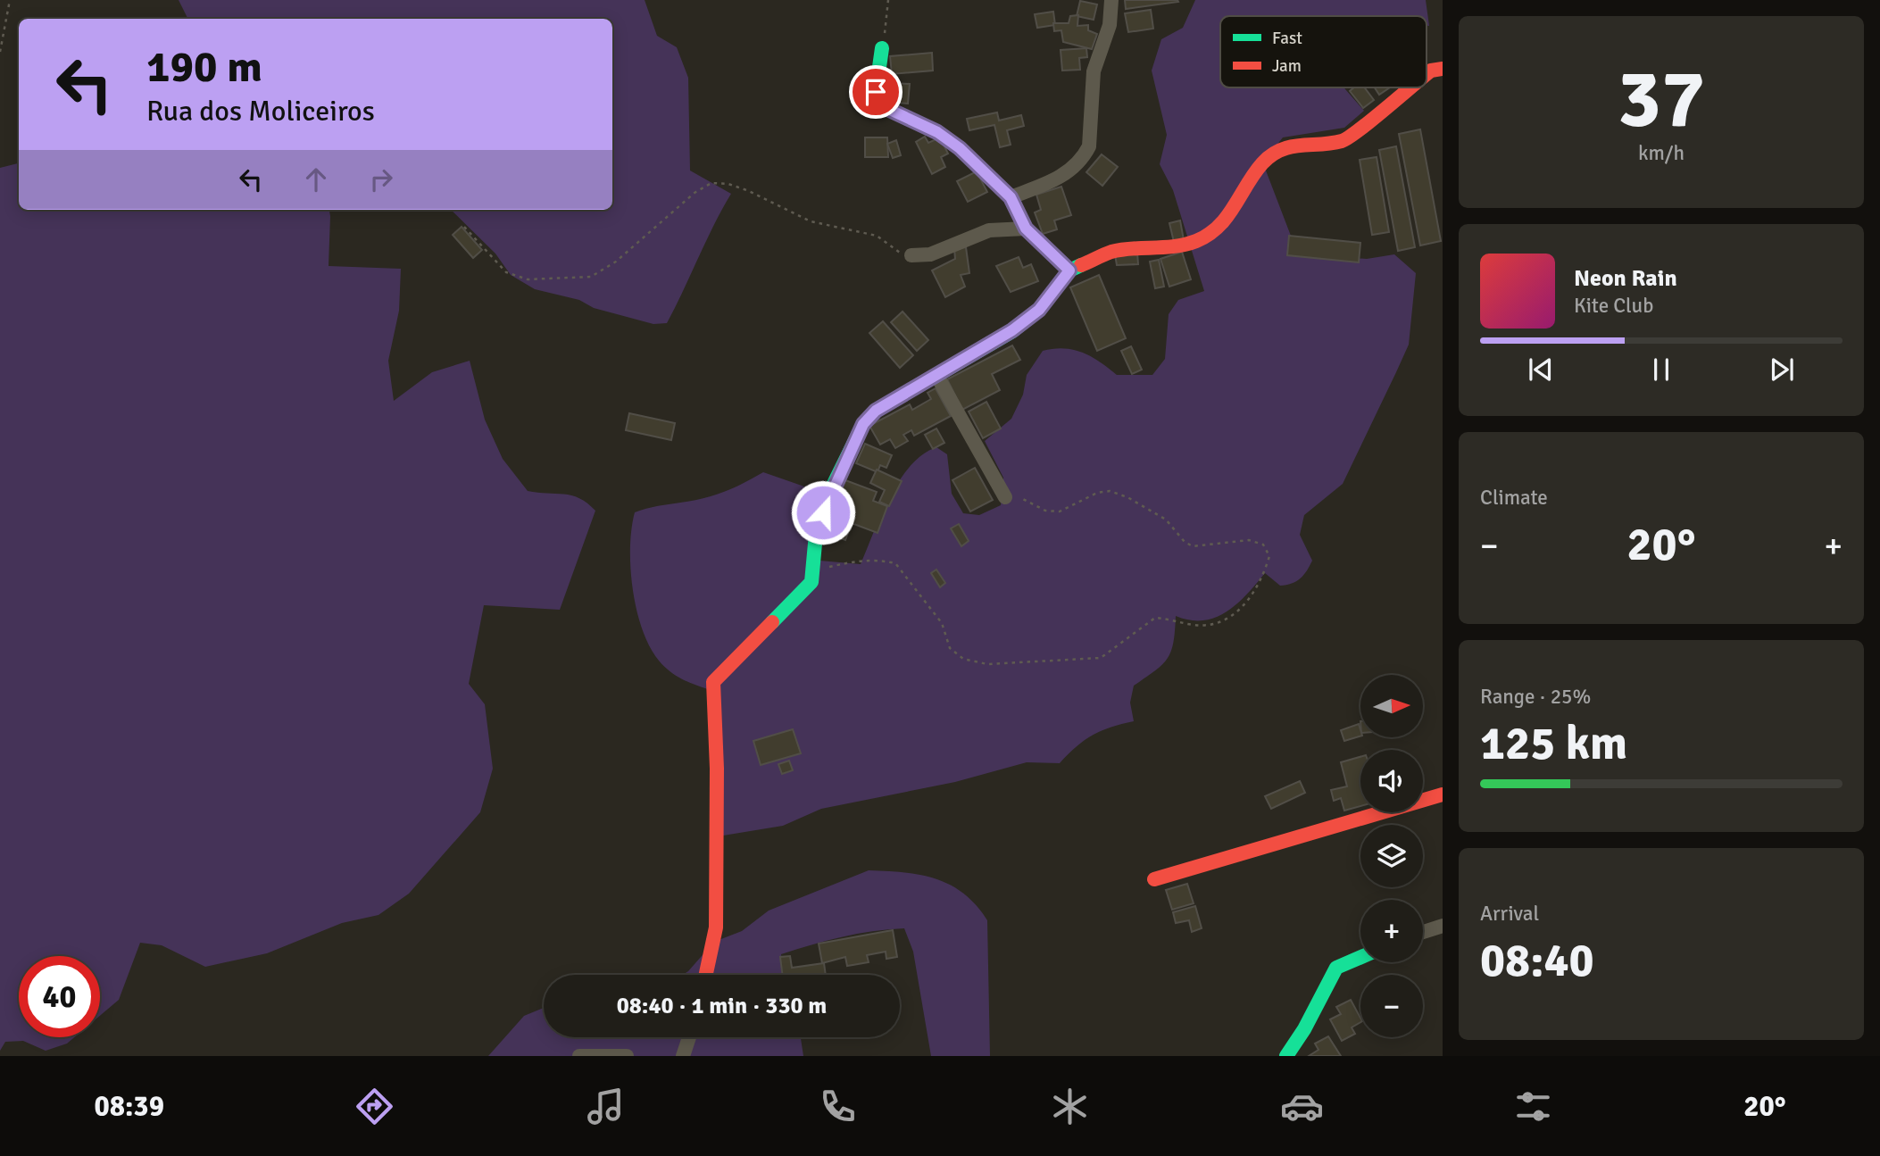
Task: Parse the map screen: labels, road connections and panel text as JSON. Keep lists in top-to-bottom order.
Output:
{
  "legend": ["Fast", "Jam"],
  "north": "right",
  "page": {
    "tile": [
      ["37", "km/h"],
      "Climate",
      ["Range · 25%", "125 km"],
      ["Arrival", "08:40"]
    ],
    "turn": ["190 m", "Rua dos Moliceiros"],
    "song": ["Neon Rain", "Kite Club"],
    "heat": ["−", "20°", "+"],
    "map_buttons": ["+", "−"],
    "limit": "40",
    "trip": "08:40 · 1 min · 330 m",
    "tabs": ["08:39", "20°"]
  }
}
